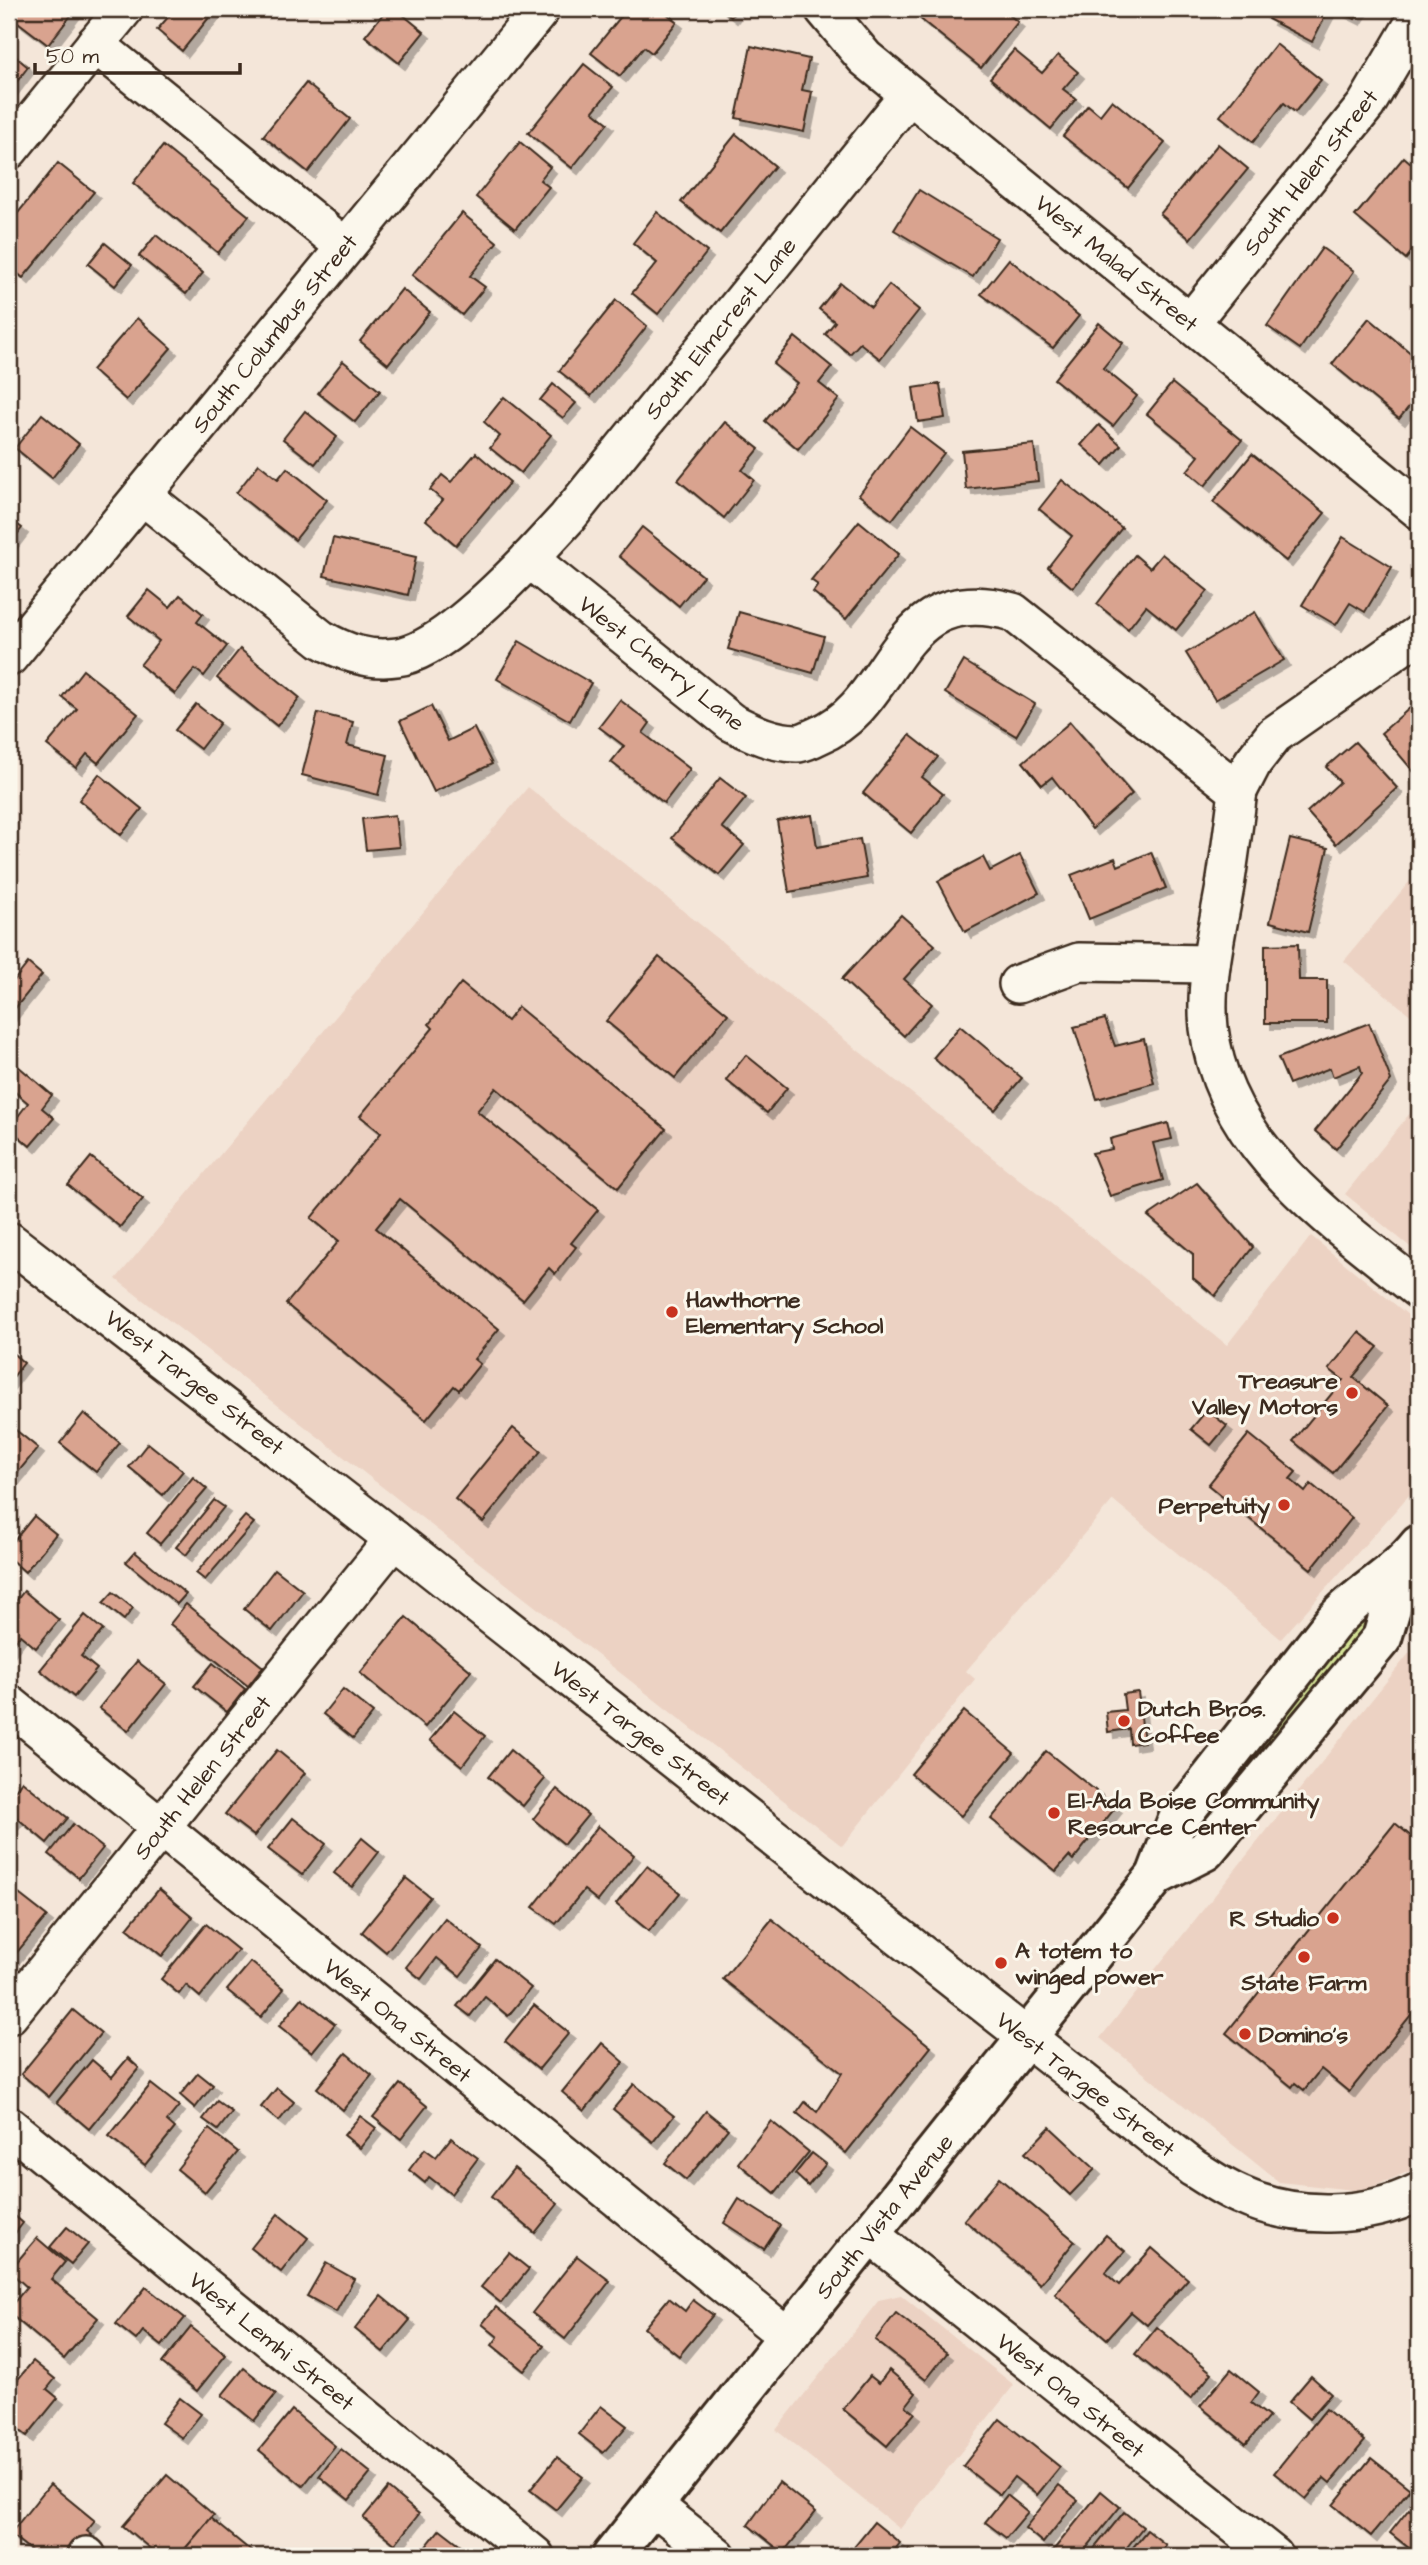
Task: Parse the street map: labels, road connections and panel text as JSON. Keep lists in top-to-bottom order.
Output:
{
  "streets": {
    "main road": ["South Vista Avenue"],
    "street": [
      "South Helen Street",
      "West Malad Street",
      "South Elmcrest Lane",
      "South Columbus Street",
      "West Cherry Lane",
      "West Targee Street",
      "West Ona Street",
      "West Lemhi Street"
    ]
  },
  "crossings": [
    ["South Helen Street", "West Malad Street"],
    ["South Helen Street", "West Targee Street"],
    ["South Helen Street", "West Ona Street"],
    ["West Malad Street", "South Elmcrest Lane"],
    ["South Elmcrest Lane", "West Cherry Lane"],
    ["West Targee Street", "South Vista Avenue"],
    ["West Ona Street", "South Vista Avenue"]
  ],
  "places": [
    "Hawthorne Elementary School",
    "Treasure Valley Motors",
    "Perpetuity",
    "Dutch Bros. Coffee",
    "El-Ada Boise Community Resource Center",
    "R Studio",
    "State Farm",
    "A totem to winged power",
    "Domino's"
  ],
  "scale_bar": "50 m"
}
